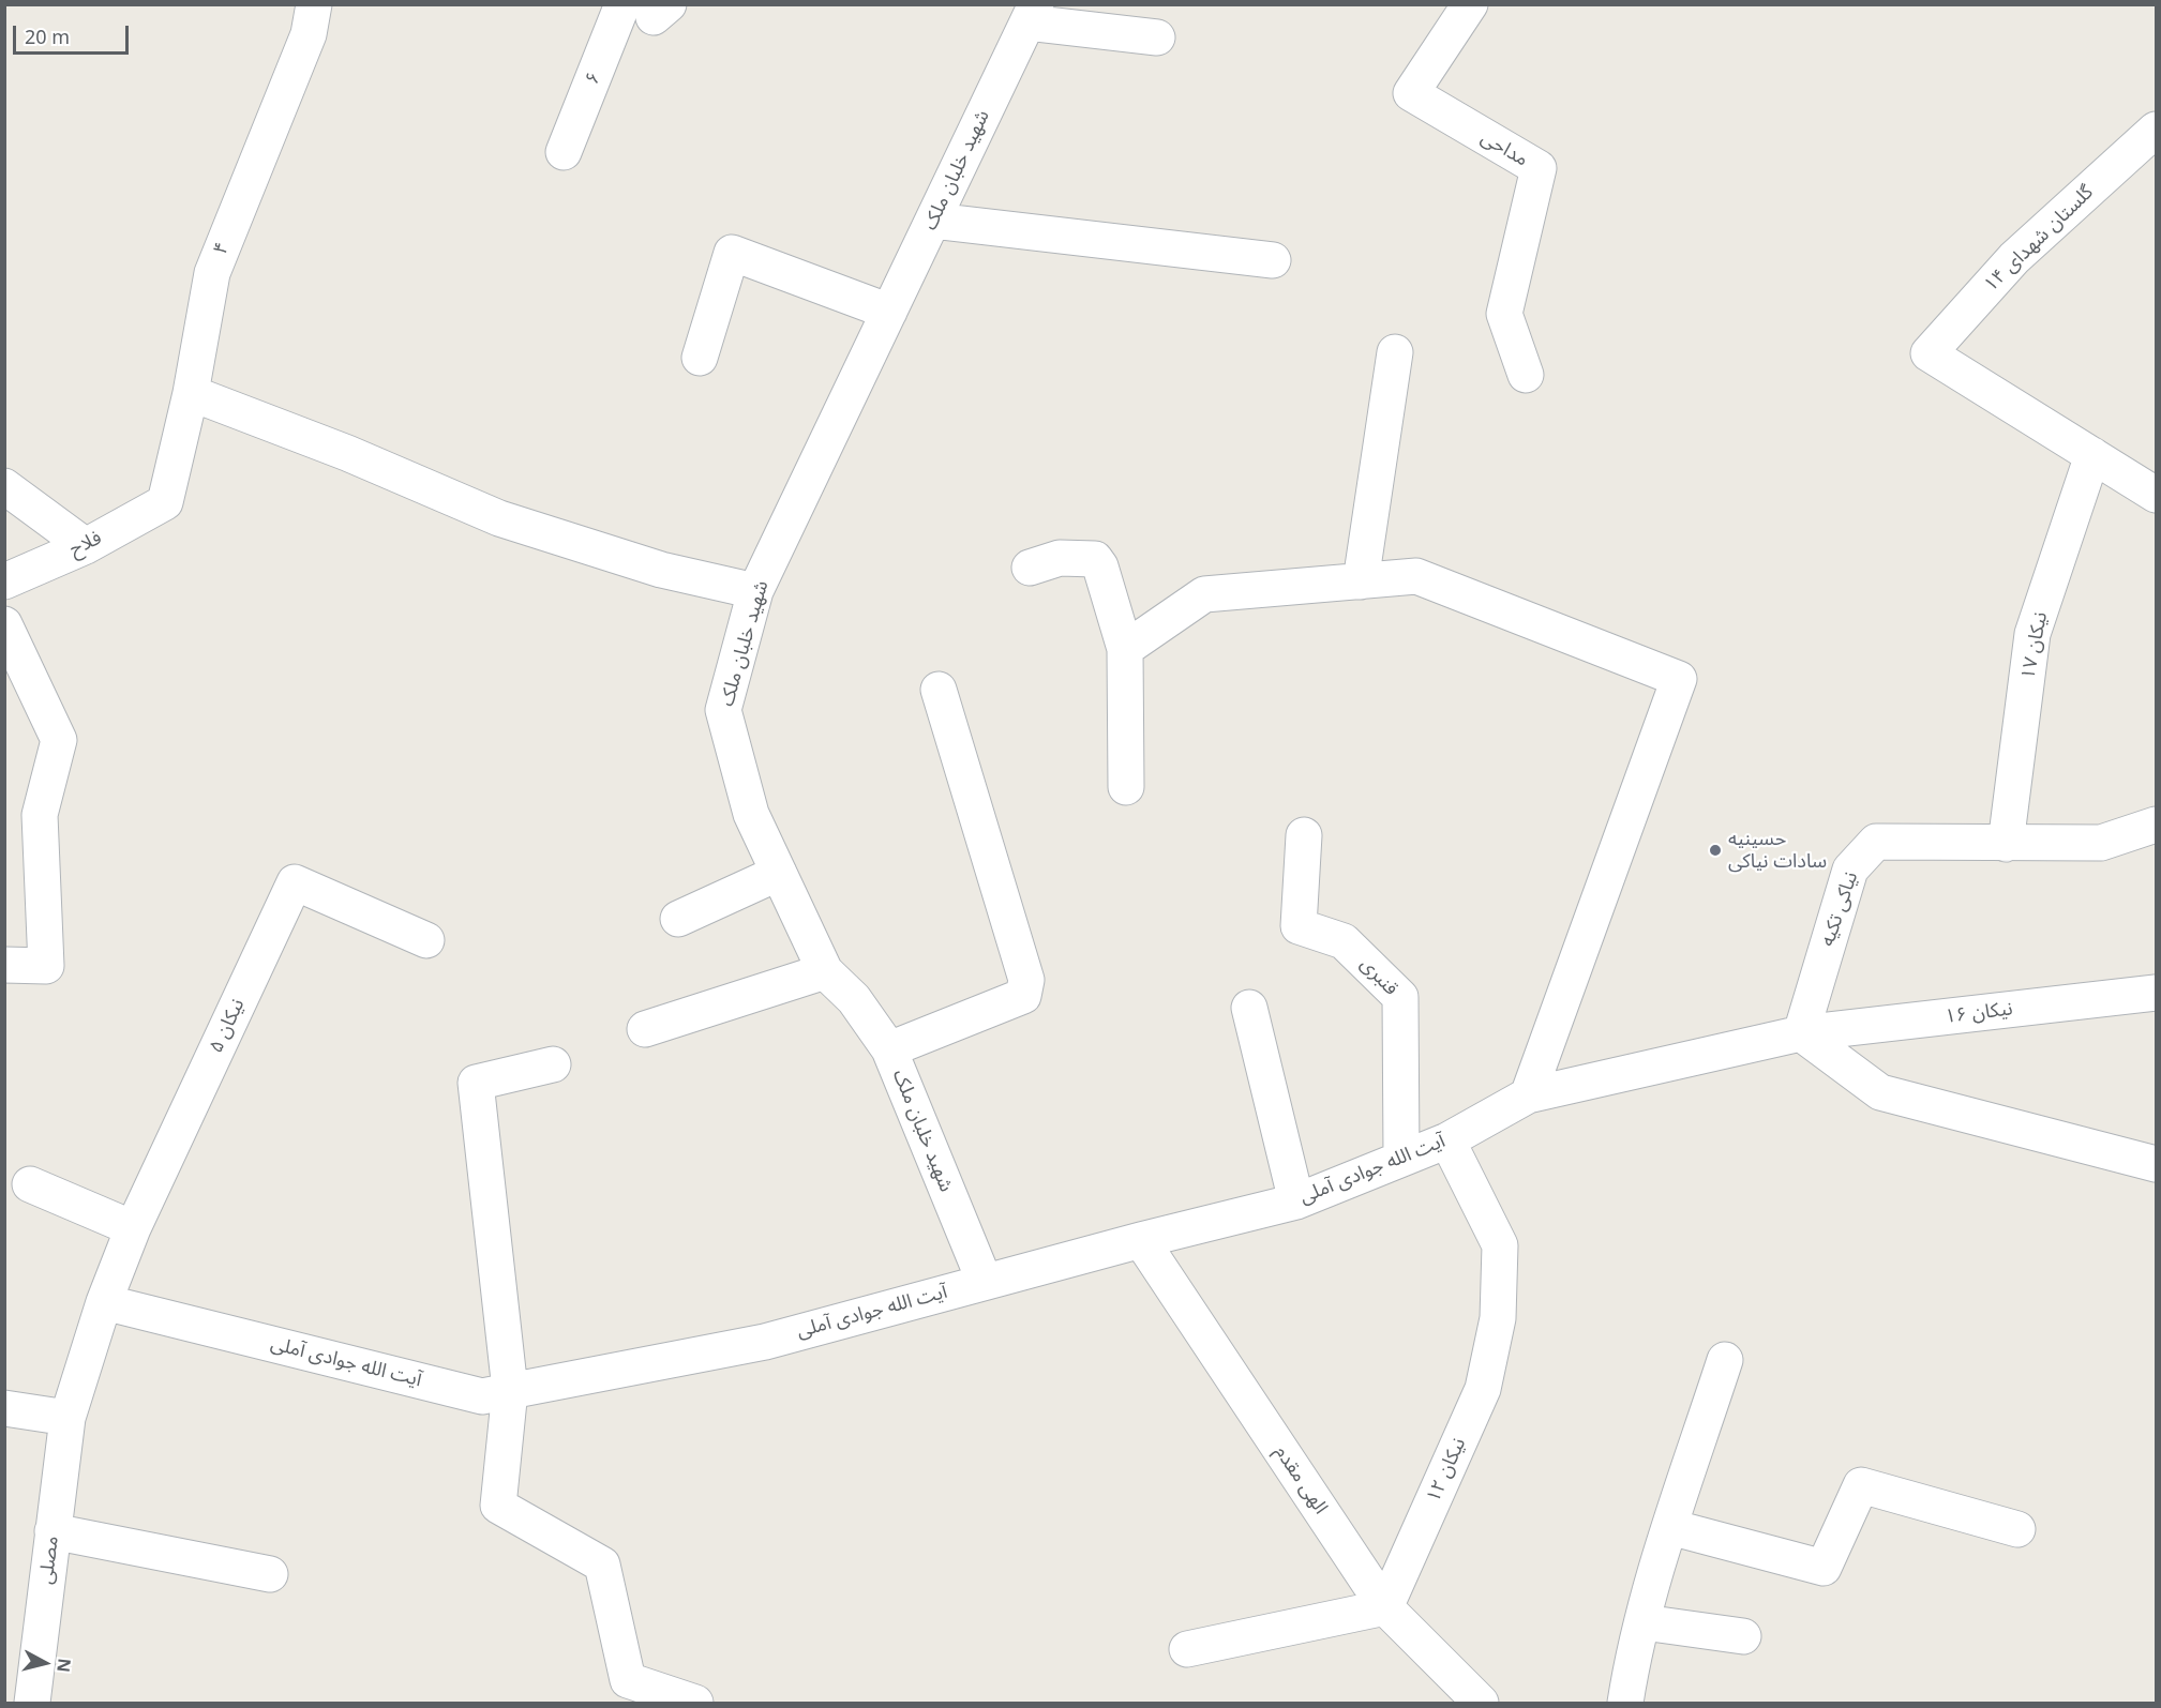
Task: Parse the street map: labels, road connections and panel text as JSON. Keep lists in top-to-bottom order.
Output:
{
  "streets": {
    "street": [
      "۶",
      "مداحی",
      "شهید خلبان ملک",
      "گلستان شهدای ۱۴",
      "۴",
      "فلاح",
      "نیکان ۱۷",
      "نیاکی تکیه",
      "قنبری",
      "نیکان ۱۶",
      "نیکان ۵",
      "آیت الله جوادی آملی",
      "نیکان ۱۲",
      "الهی مقدم",
      "مصلی"
    ]
  },
  "crossings": [
    ["شهید خلبان ملک", "آیت الله جوادی آملی"],
    ["گلستان شهدای ۱۴", "نیکان ۱۷"],
    ["۴", "فلاح"],
    ["نیکان ۱۷", "نیاکی تکیه"],
    ["نیاکی تکیه", "نیکان ۱۶"],
    ["نیاکی تکیه", "آیت الله جوادی آملی"],
    ["قنبری", "آیت الله جوادی آملی"],
    ["نیکان ۱۶", "آیت الله جوادی آملی"],
    ["نیکان ۵", "آیت الله جوادی آملی"],
    ["آیت الله جوادی آملی", "نیکان ۱۲"],
    ["آیت الله جوادی آملی", "الهی مقدم"],
    ["نیکان ۱۲", "الهی مقدم"]
  ],
  "places": ["حسینیه سادات نیاکی"],
  "scale_bar": "20 m",
  "north": "right"
}
